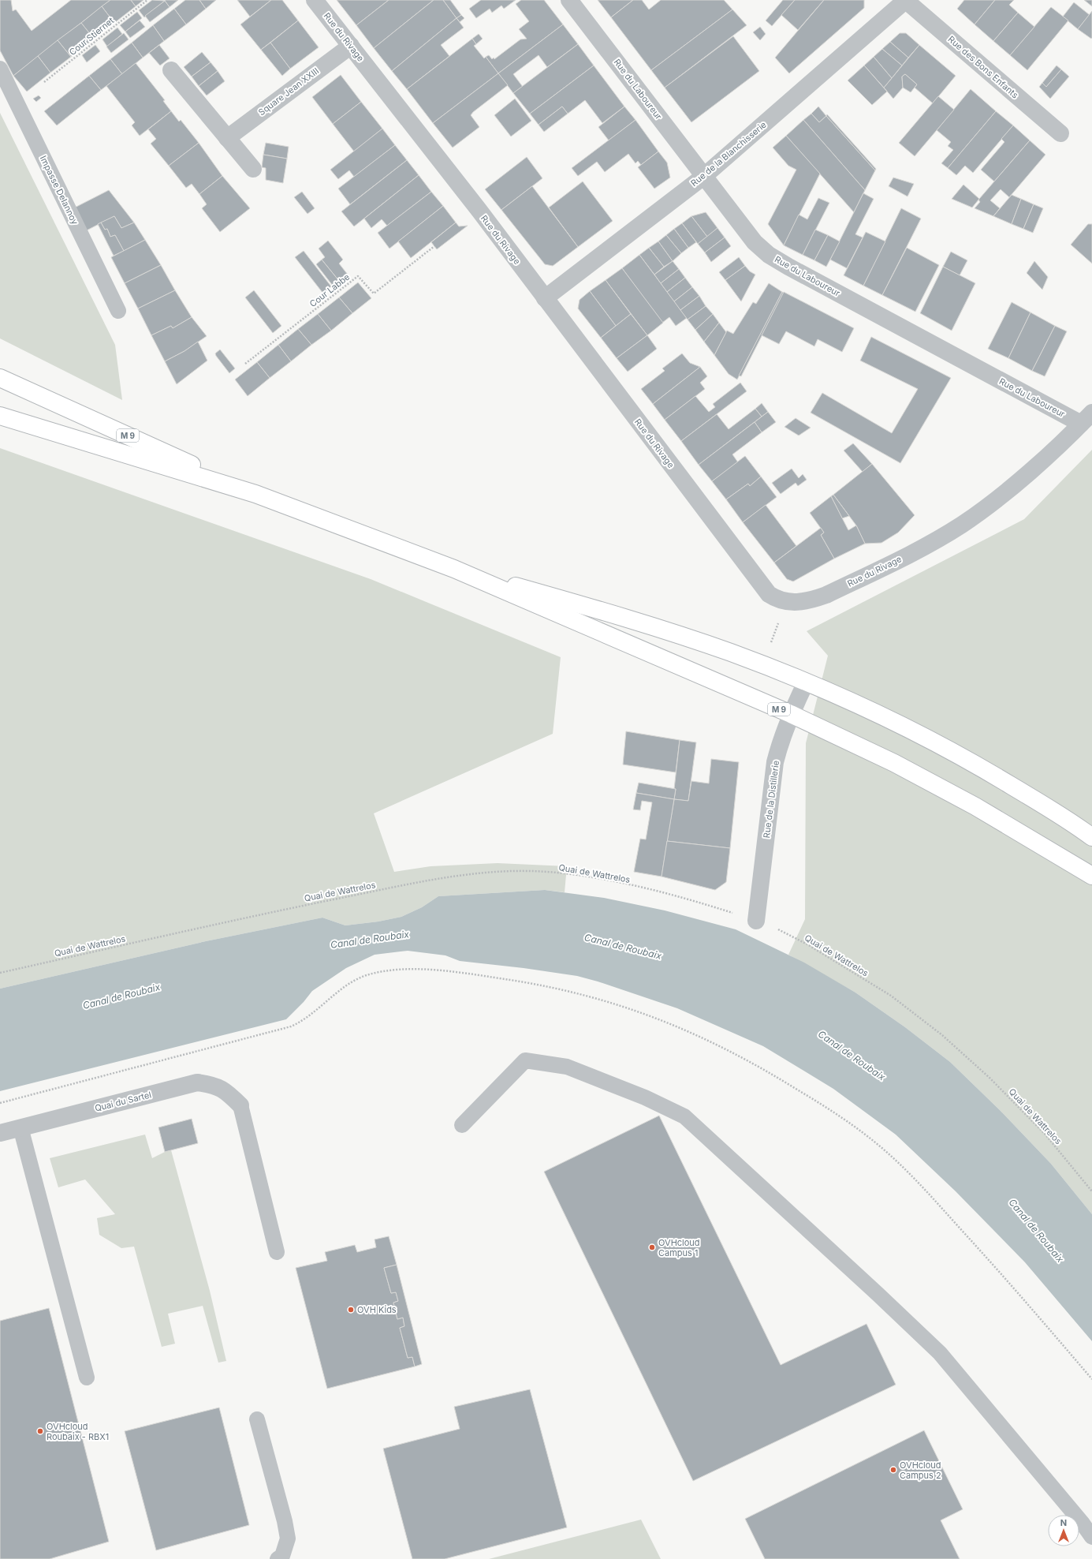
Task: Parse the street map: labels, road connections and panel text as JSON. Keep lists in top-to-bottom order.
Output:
{
  "streets": {
    "main road": ["M 9"],
    "street": [
      "Rue du Rivage",
      "Rue des Bons Enfants",
      "Rue du Laboureur",
      "Square Jean XXIII",
      "Rue de la Blanchisserie",
      "Rue de la Distillerie",
      "Quai du Sartel"
    ],
    "lane": ["Impasse Delannoy"],
    "path": ["Cour Stiernet", "Cour Labbe", "Quai de Wattrelos"]
  },
  "crossings": [
    ["Rue du Rivage", "Rue du Laboureur"],
    ["Rue du Rivage", "Square Jean XXIII"],
    ["Rue du Rivage", "Rue de la Blanchisserie"],
    ["Rue des Bons Enfants", "Rue de la Blanchisserie"],
    ["Rue du Laboureur", "Rue de la Blanchisserie"],
    ["M 9", "Rue de la Distillerie"],
    ["Rue de la Distillerie", "Quai de Wattrelos"]
  ],
  "water": ["Canal de Roubaix"],
  "places": [
    "OVHcloud Campus 1",
    "OVH Kids",
    "OVHcloud Roubaix - RBX1",
    "OVHcloud Campus 2"
  ],
  "north": "top"
}
